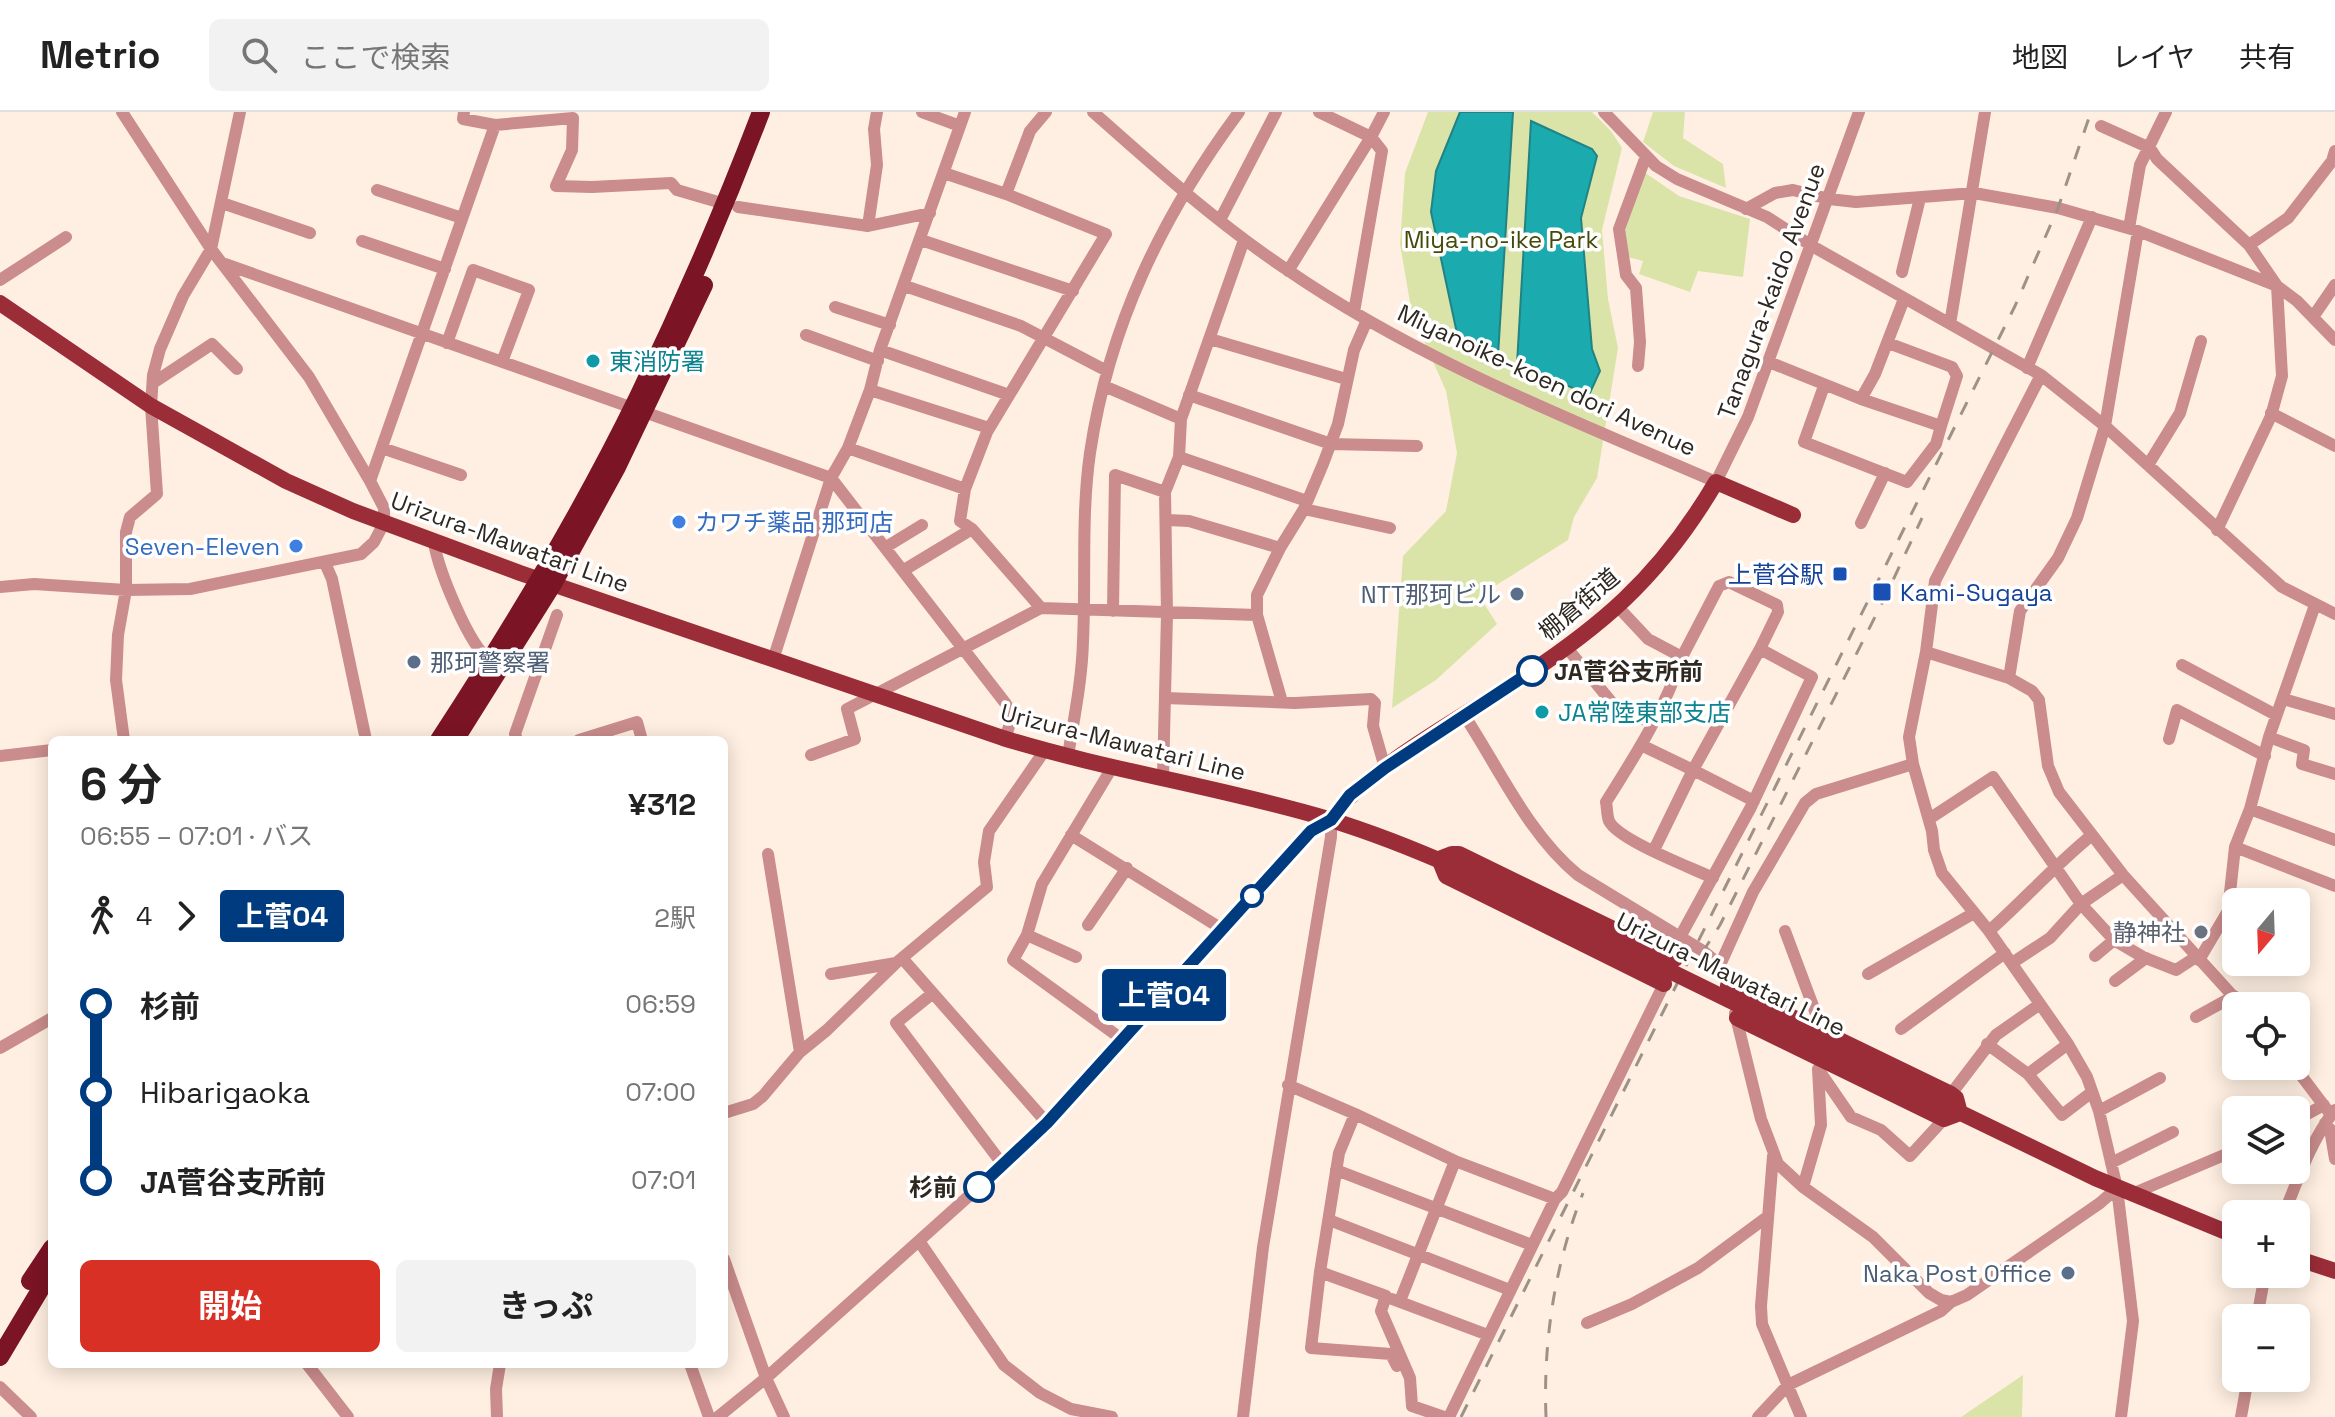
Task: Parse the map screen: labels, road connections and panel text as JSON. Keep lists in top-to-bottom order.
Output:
{
  "streets": {
    "main road": ["Urizura-Mawatari Line", "棚倉街道"],
    "street": ["Tanagura-kaido Avenue", "Miyanoike-koen dori Avenue"]
  },
  "crossings": [
    ["Tanagura-kaido Avenue", "Miyanoike-koen dori Avenue"],
    ["Tanagura-kaido Avenue", "棚倉街道"],
    ["Miyanoike-koen dori Avenue", "棚倉街道"],
    ["Urizura-Mawatari Line", "棚倉街道"]
  ],
  "parks": ["Miya-no-ike Park"],
  "places": {
    "other": [
      "東消防署",
      "カワチ薬品 那珂店",
      "Seven-Eleven",
      "NTT那珂ビル",
      "那珂警察署",
      "JA菅谷支所前",
      "JA常陸東部支店",
      "静神社",
      "杉前",
      "Naka Post Office"
    ],
    "transit": ["上菅谷駅", "Kami-Sugaya"]
  },
  "lines": ["bus line 上菅04"],
  "north": "bottom",
  "page": {
    "header": "Metrio",
    "search": "ここで検索",
    "nav": ["地図", "レイヤ", "共有"],
    "on_map": "上菅04",
    "heading": ["6 分", "06:55 – 07:01 · バス", "¥312"],
    "legs": ["4", "上菅04", "2駅"],
    "map_buttons": ["+", "−"],
    "list": [
      {
        "name": "杉前",
        "value": "06:59"
      },
      {
        "name": "Hibarigaoka",
        "value": "07:00"
      },
      {
        "name": "JA菅谷支所前",
        "value": "07:01"
      }
    ],
    "buttons": ["開始", "きっぷ"]
  }
}
